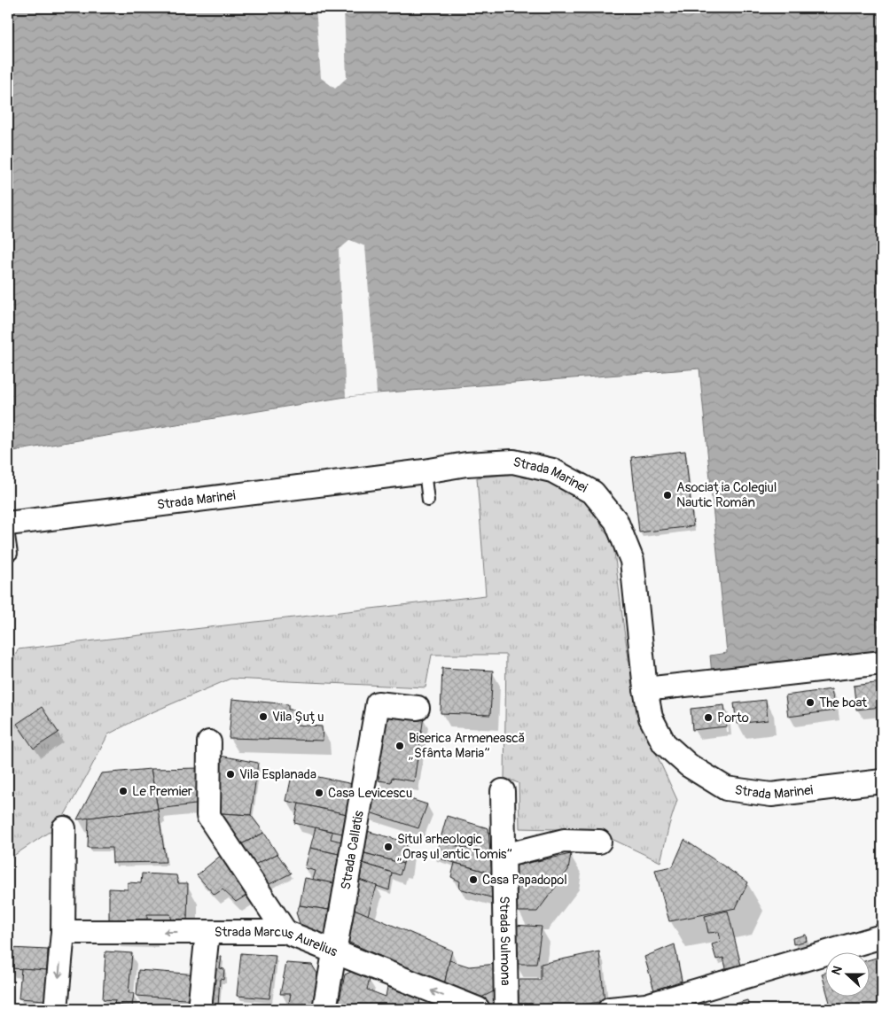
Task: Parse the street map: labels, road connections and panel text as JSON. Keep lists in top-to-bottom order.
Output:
{
  "streets": {
    "street": [
      "Strada Marinei",
      "Strada Callatis",
      "Strada Sulmona",
      "Strada Marcus Aurelius"
    ]
  },
  "crossings": [
    ["Strada Callatis", "Strada Marcus Aurelius"]
  ],
  "one_way": ["Strada Marcus Aurelius"],
  "places": [
    "Asociația Colegiul Nautic Român",
    "The boat",
    "Vila Șuțu",
    "Porto",
    "Biserica Armenească „Sfânta Maria”",
    "Vila Esplanada",
    "Le Premier",
    "Casa Levicescu",
    "Situl arheologic „Orașul antic Tomis”",
    "Casa Papadopol"
  ],
  "north": "left"
}
